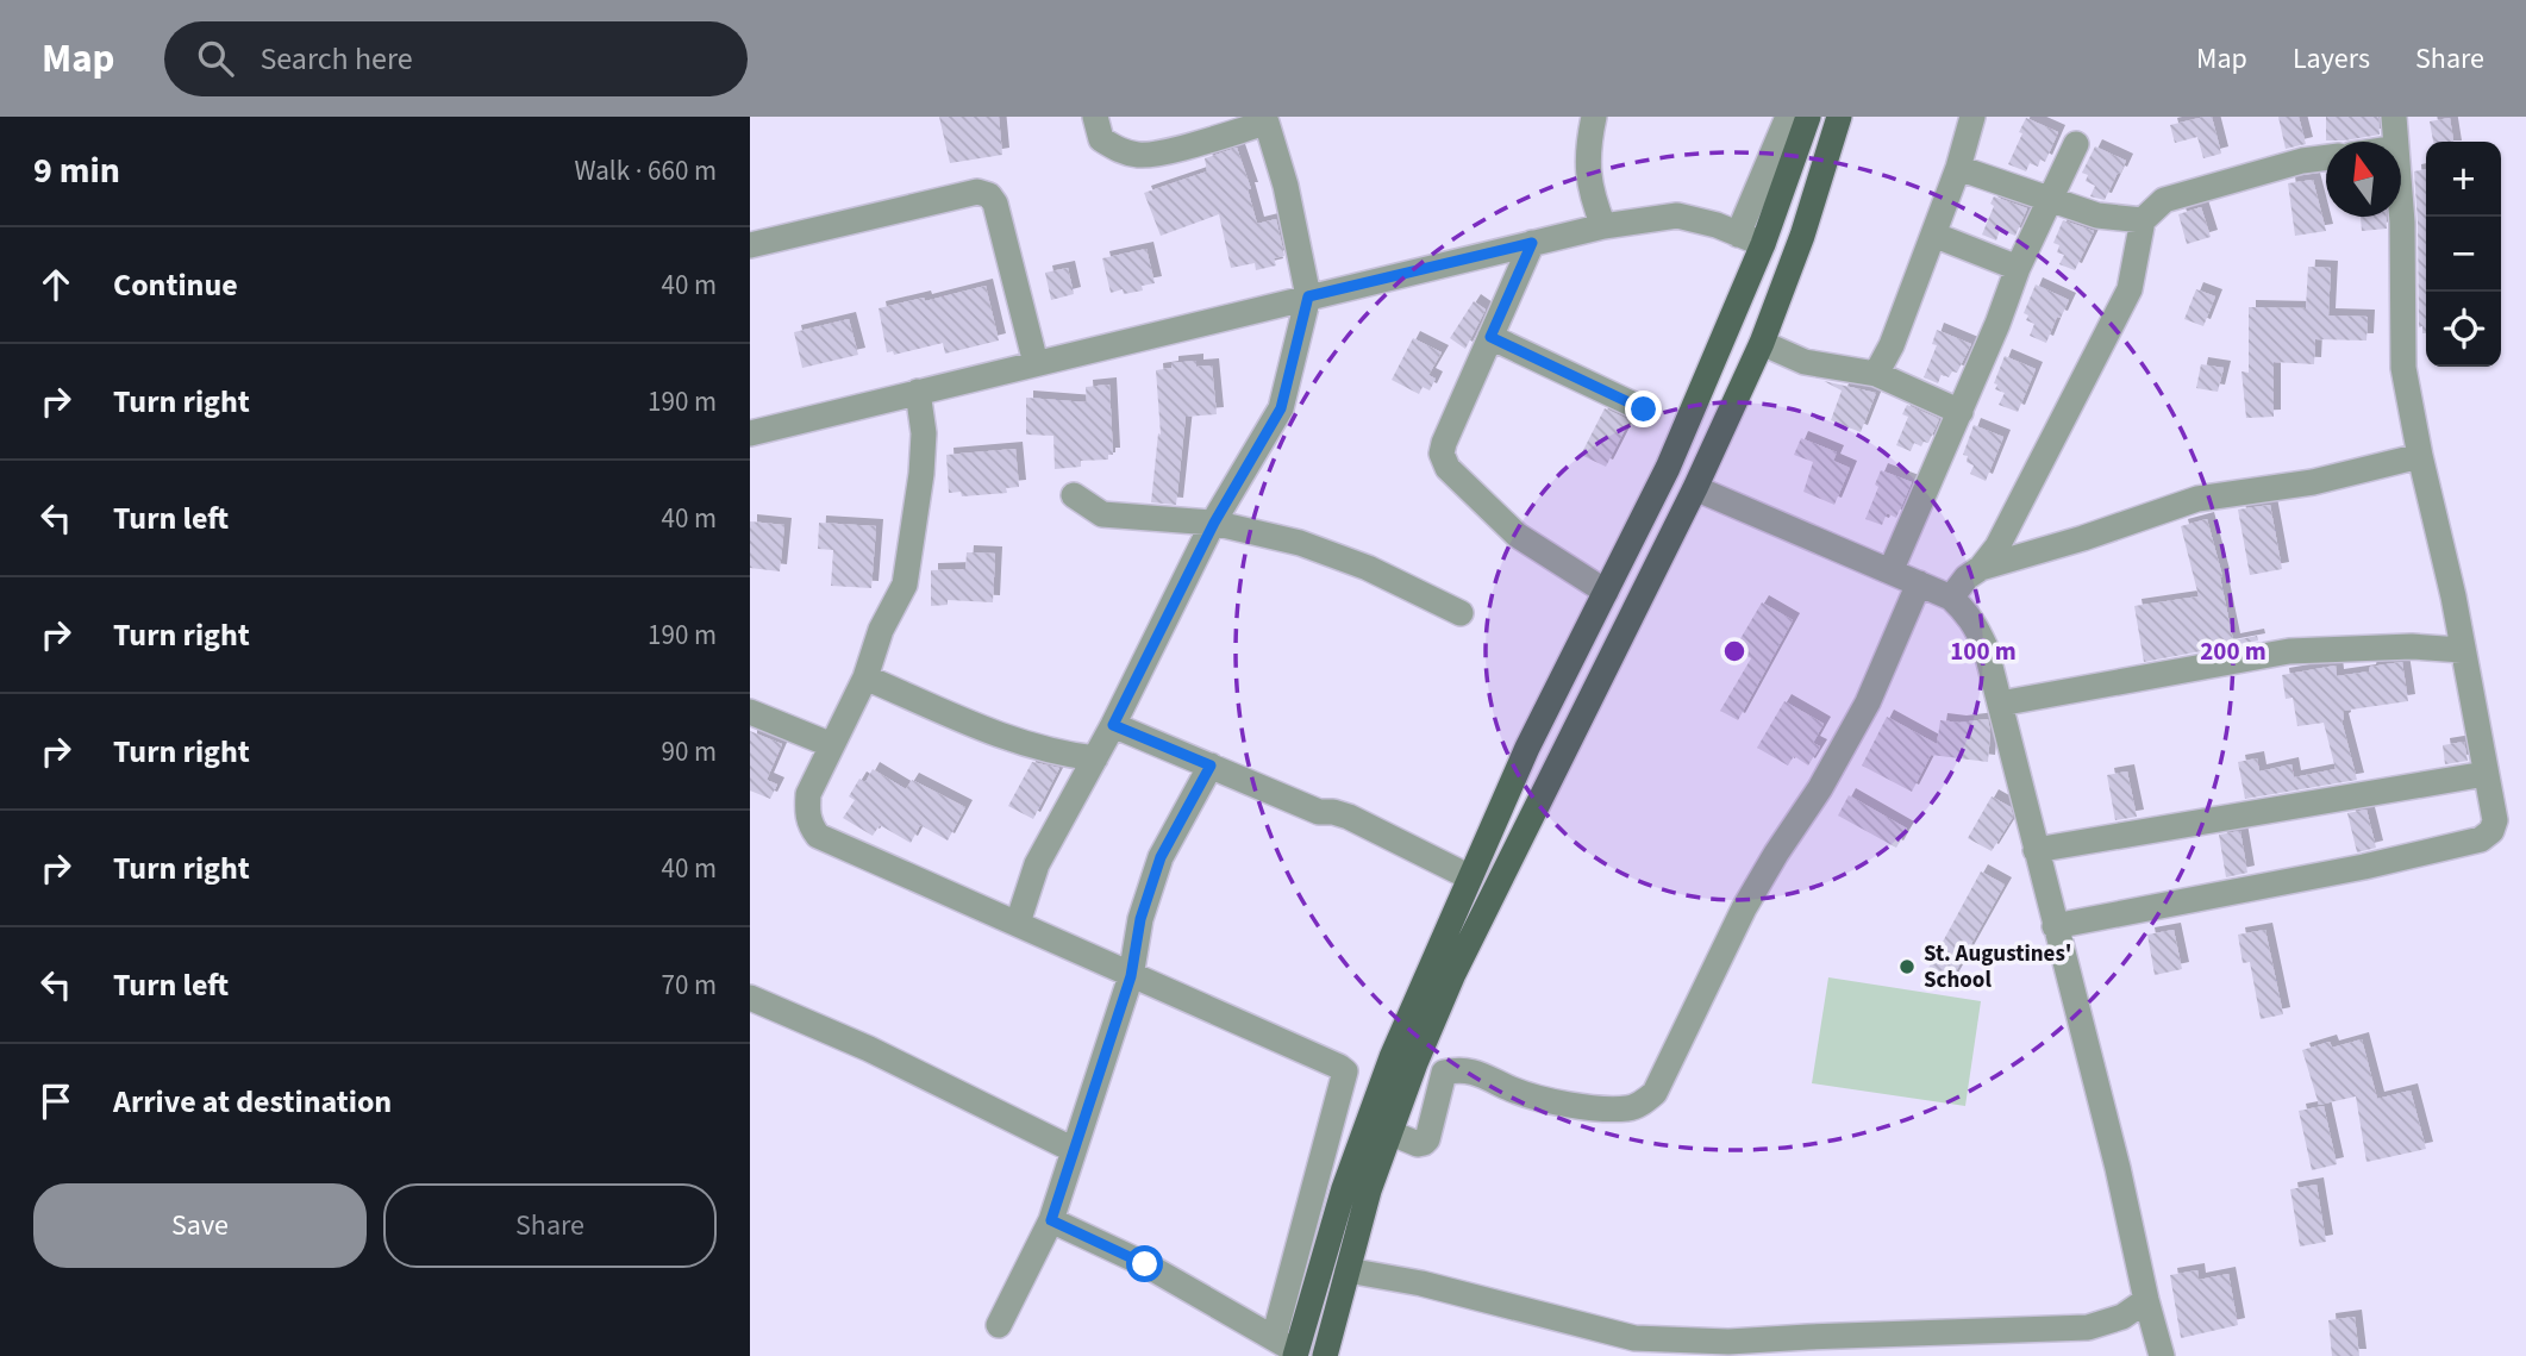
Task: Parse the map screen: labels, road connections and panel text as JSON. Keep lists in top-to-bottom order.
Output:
{
  "places": ["St. Augustines' School"],
  "north": "top",
  "page": {
    "header": "Map",
    "search": "Search here",
    "nav": ["Map", "Layers", "Share"],
    "heading": ["9 min", "Walk · 660 m"],
    "map_buttons": ["+", "−"],
    "list": [
      ["Continue", "40 m"],
      ["Turn right", "190 m"],
      ["Turn left", "40 m"],
      ["Turn right", "190 m"],
      ["Turn right", "90 m"],
      ["Turn right", "40 m"],
      ["Turn left", "70 m"],
      "Arrive at destination"
    ],
    "buttons": ["Save", "Share"]
  },
  "rings": ["100 m", "200 m"]
}
